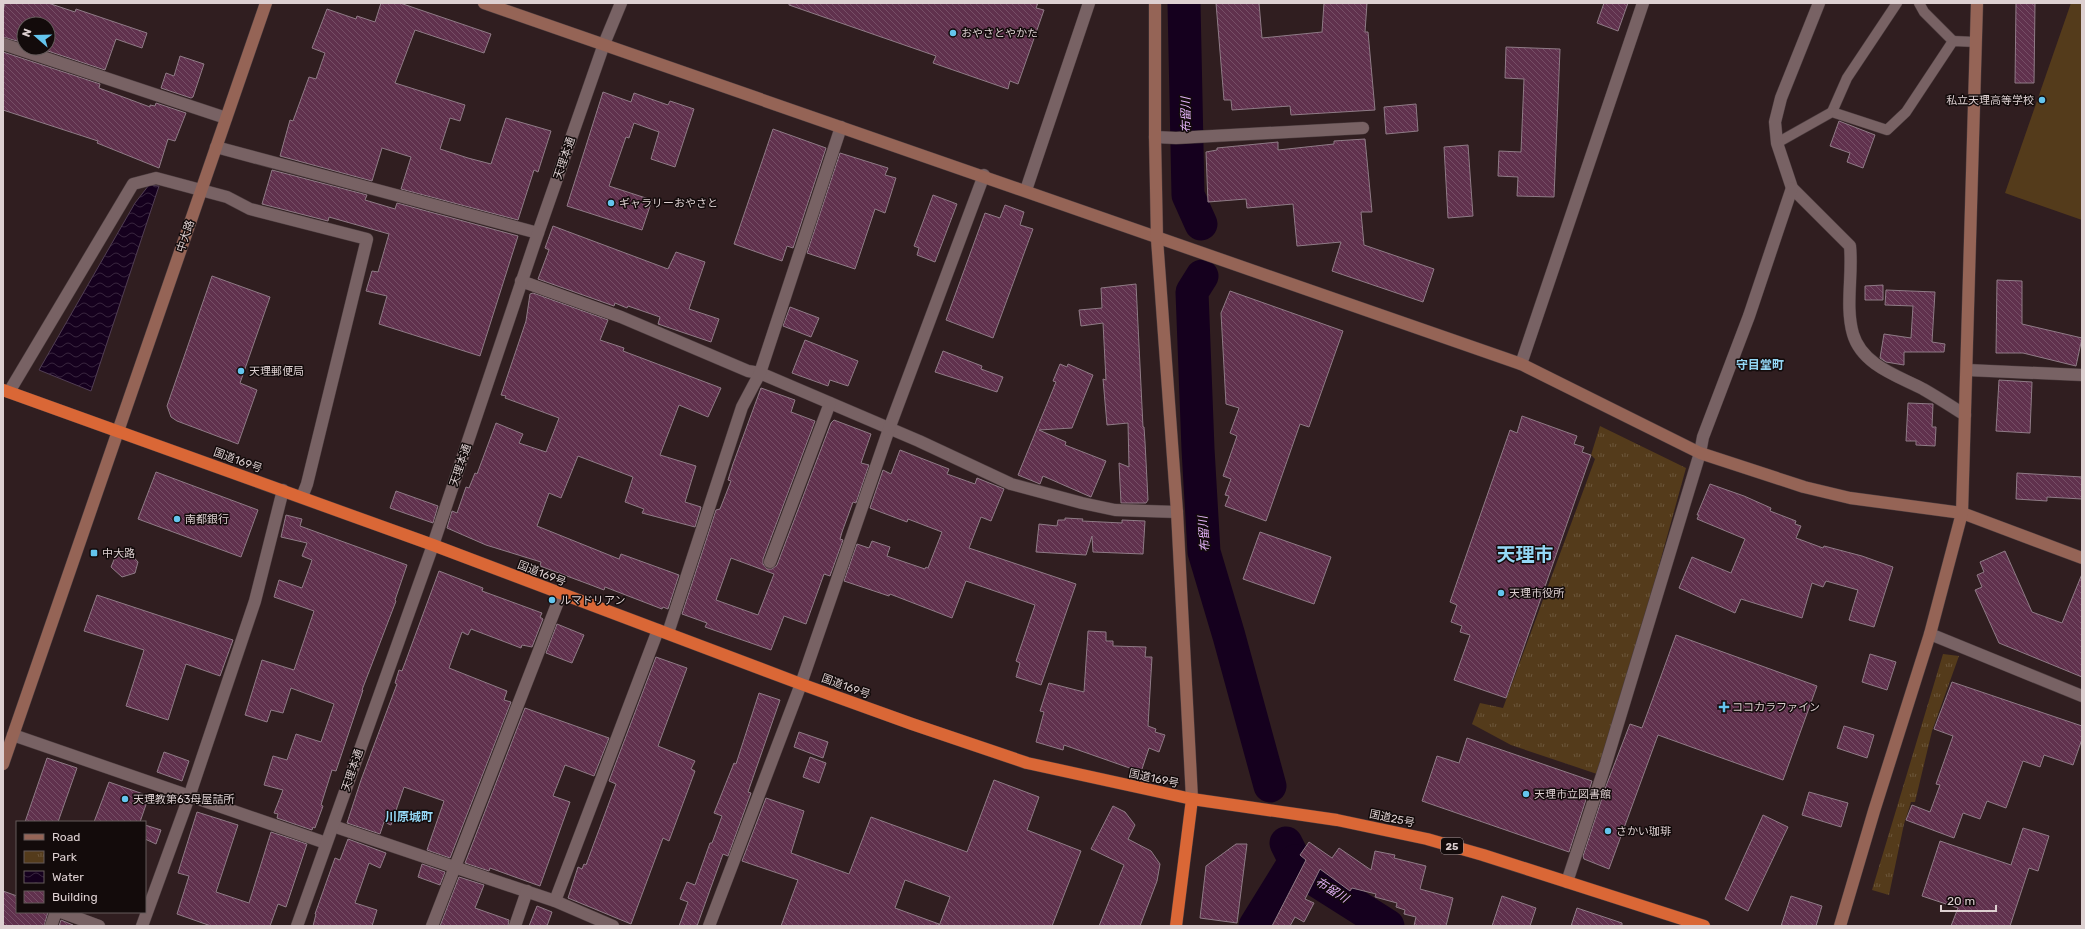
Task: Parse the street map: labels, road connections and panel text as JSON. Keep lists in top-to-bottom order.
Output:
{
  "streets": {
    "highway": ["国道169号", "国道25号", "25"],
    "street": ["天理本通", "中大路"]
  },
  "crossings": [
    ["天理本通", "国道169号"],
    ["中大路", "国道169号"],
    ["国道169号", "国道25号"]
  ],
  "districts": ["守目堂町", "天理市", "川原城町"],
  "water": ["布留川"],
  "places": {
    "other": [
      "おやさとやかた",
      "私立天理高等学校",
      "ギャラリーおやさと",
      "天理郵便局",
      "南都銀行",
      "天理市役所",
      "ルマドリアン",
      "天理市立図書館",
      "天理教第63母屋詰所",
      "さかい珈琲"
    ],
    "transit": ["中大路"],
    "health": ["ココカラファイン"]
  },
  "legend": [
    "Road",
    "Park",
    "Water",
    "Building"
  ],
  "scale_bar": "20 m",
  "north": "left"
}
